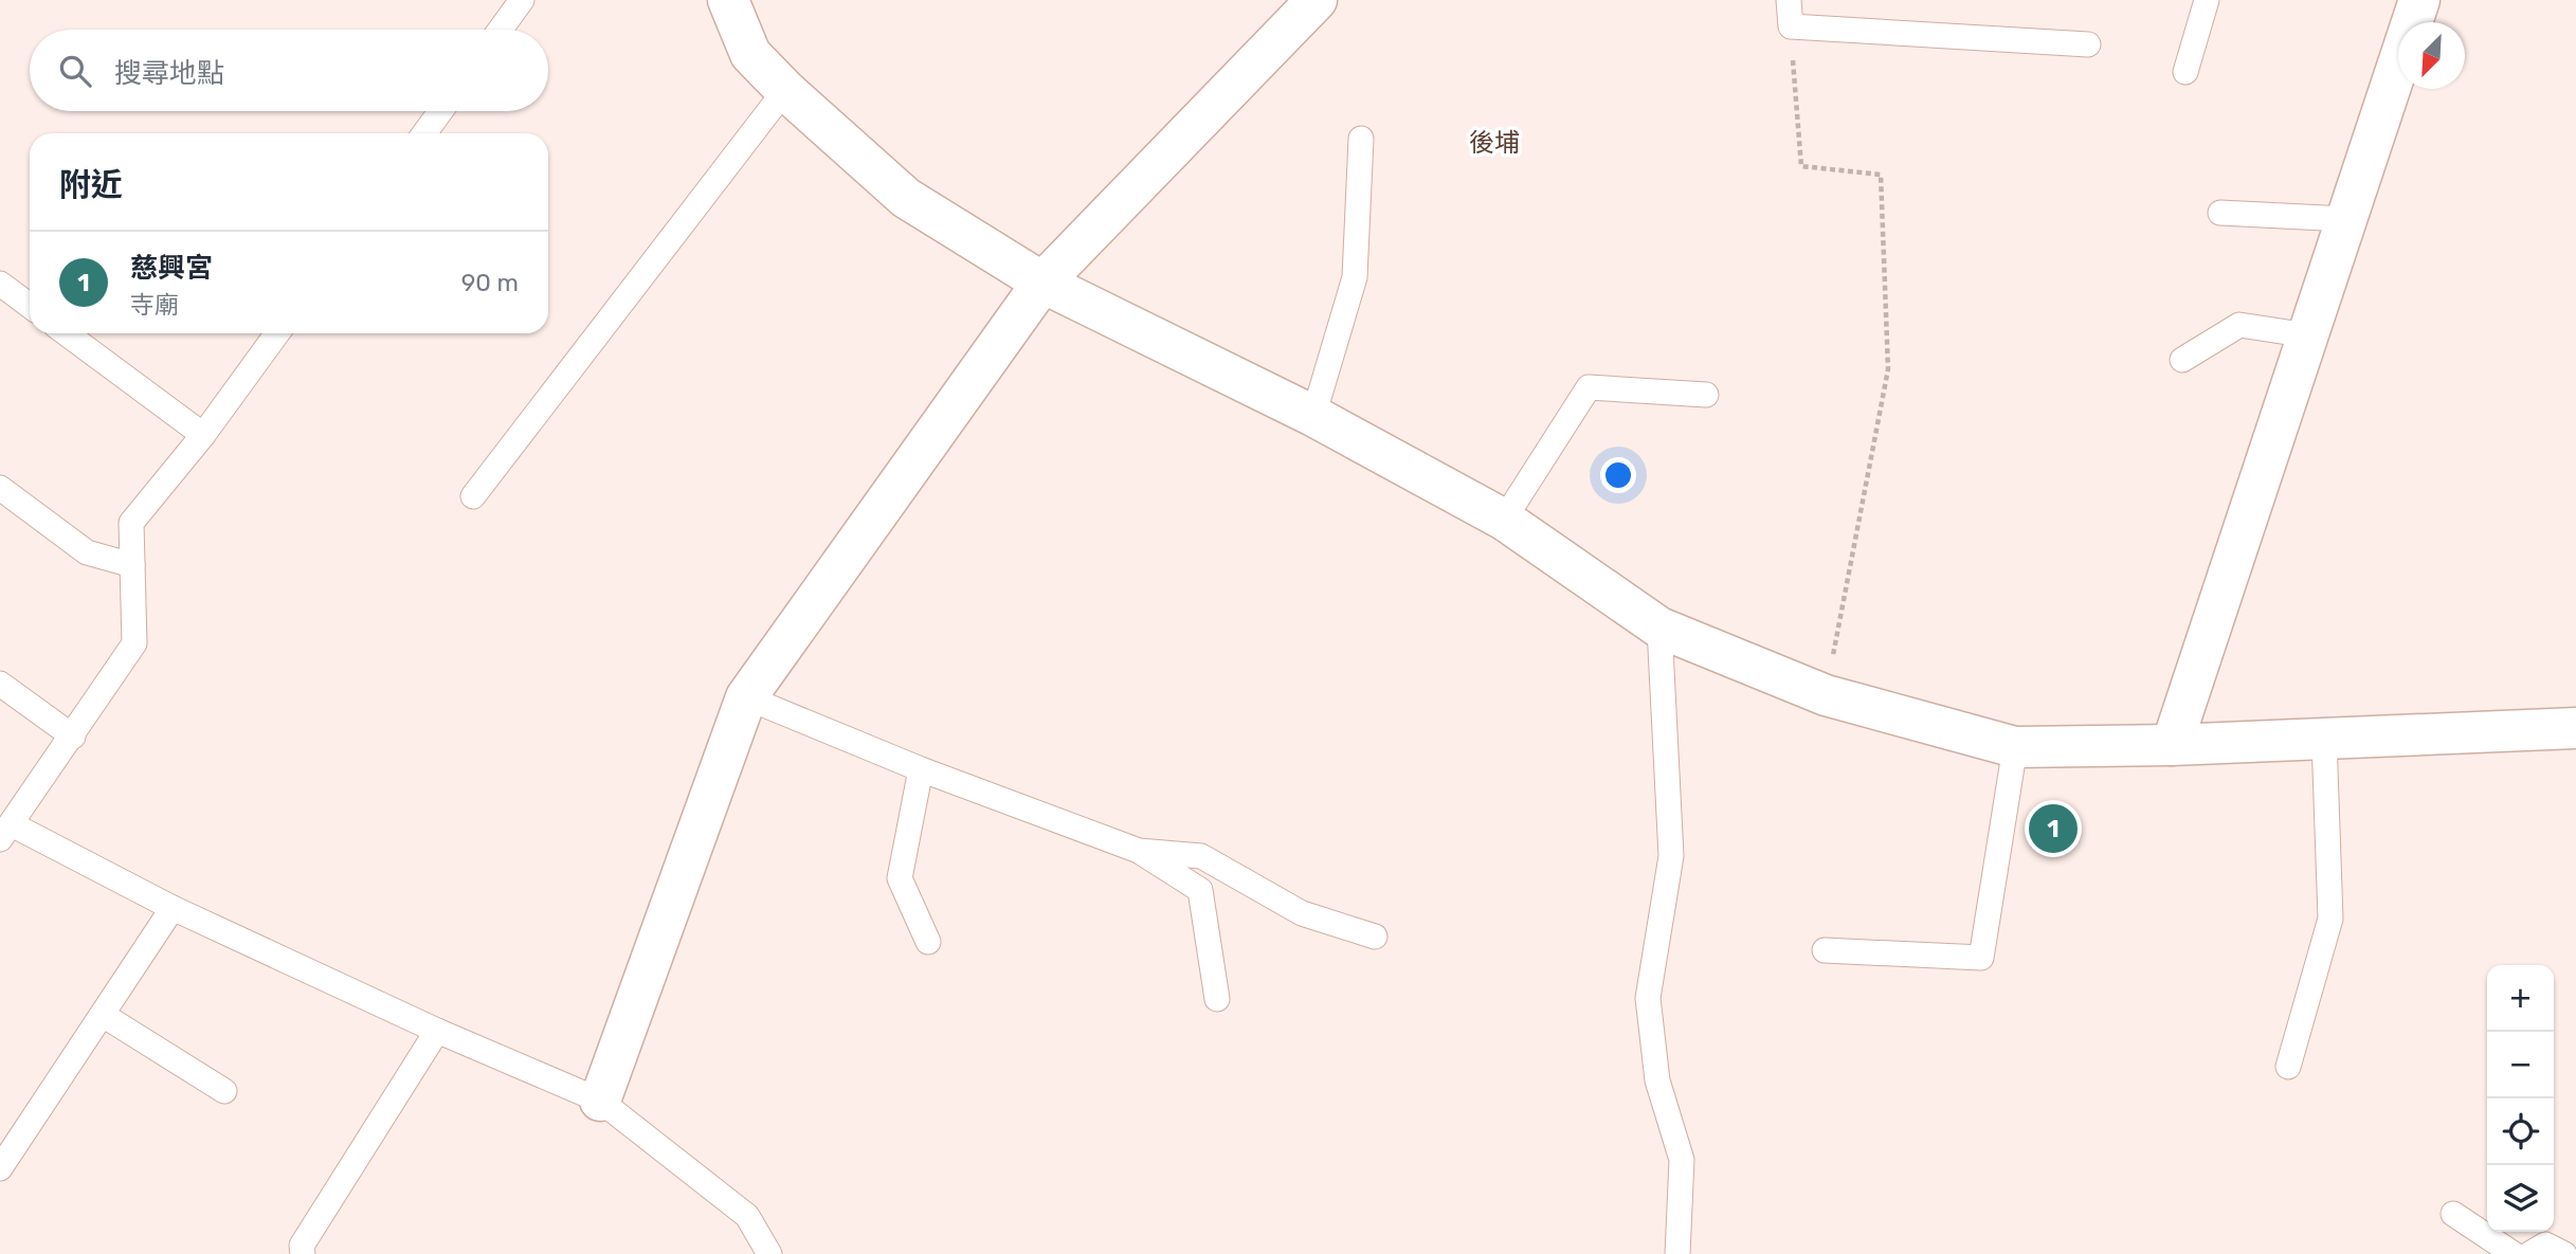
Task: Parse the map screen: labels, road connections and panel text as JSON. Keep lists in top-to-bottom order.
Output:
{
  "districts": ["後埔"],
  "north": "bottom left",
  "page": {
    "search": "搜尋地點",
    "heading": "附近",
    "list": [
      {
        "mark": "1",
        "name": "慈興宮",
        "note": "寺廟",
        "value": "90 m"
      }
    ],
    "pins": "1",
    "map_buttons": ["+", "−"]
  }
}
